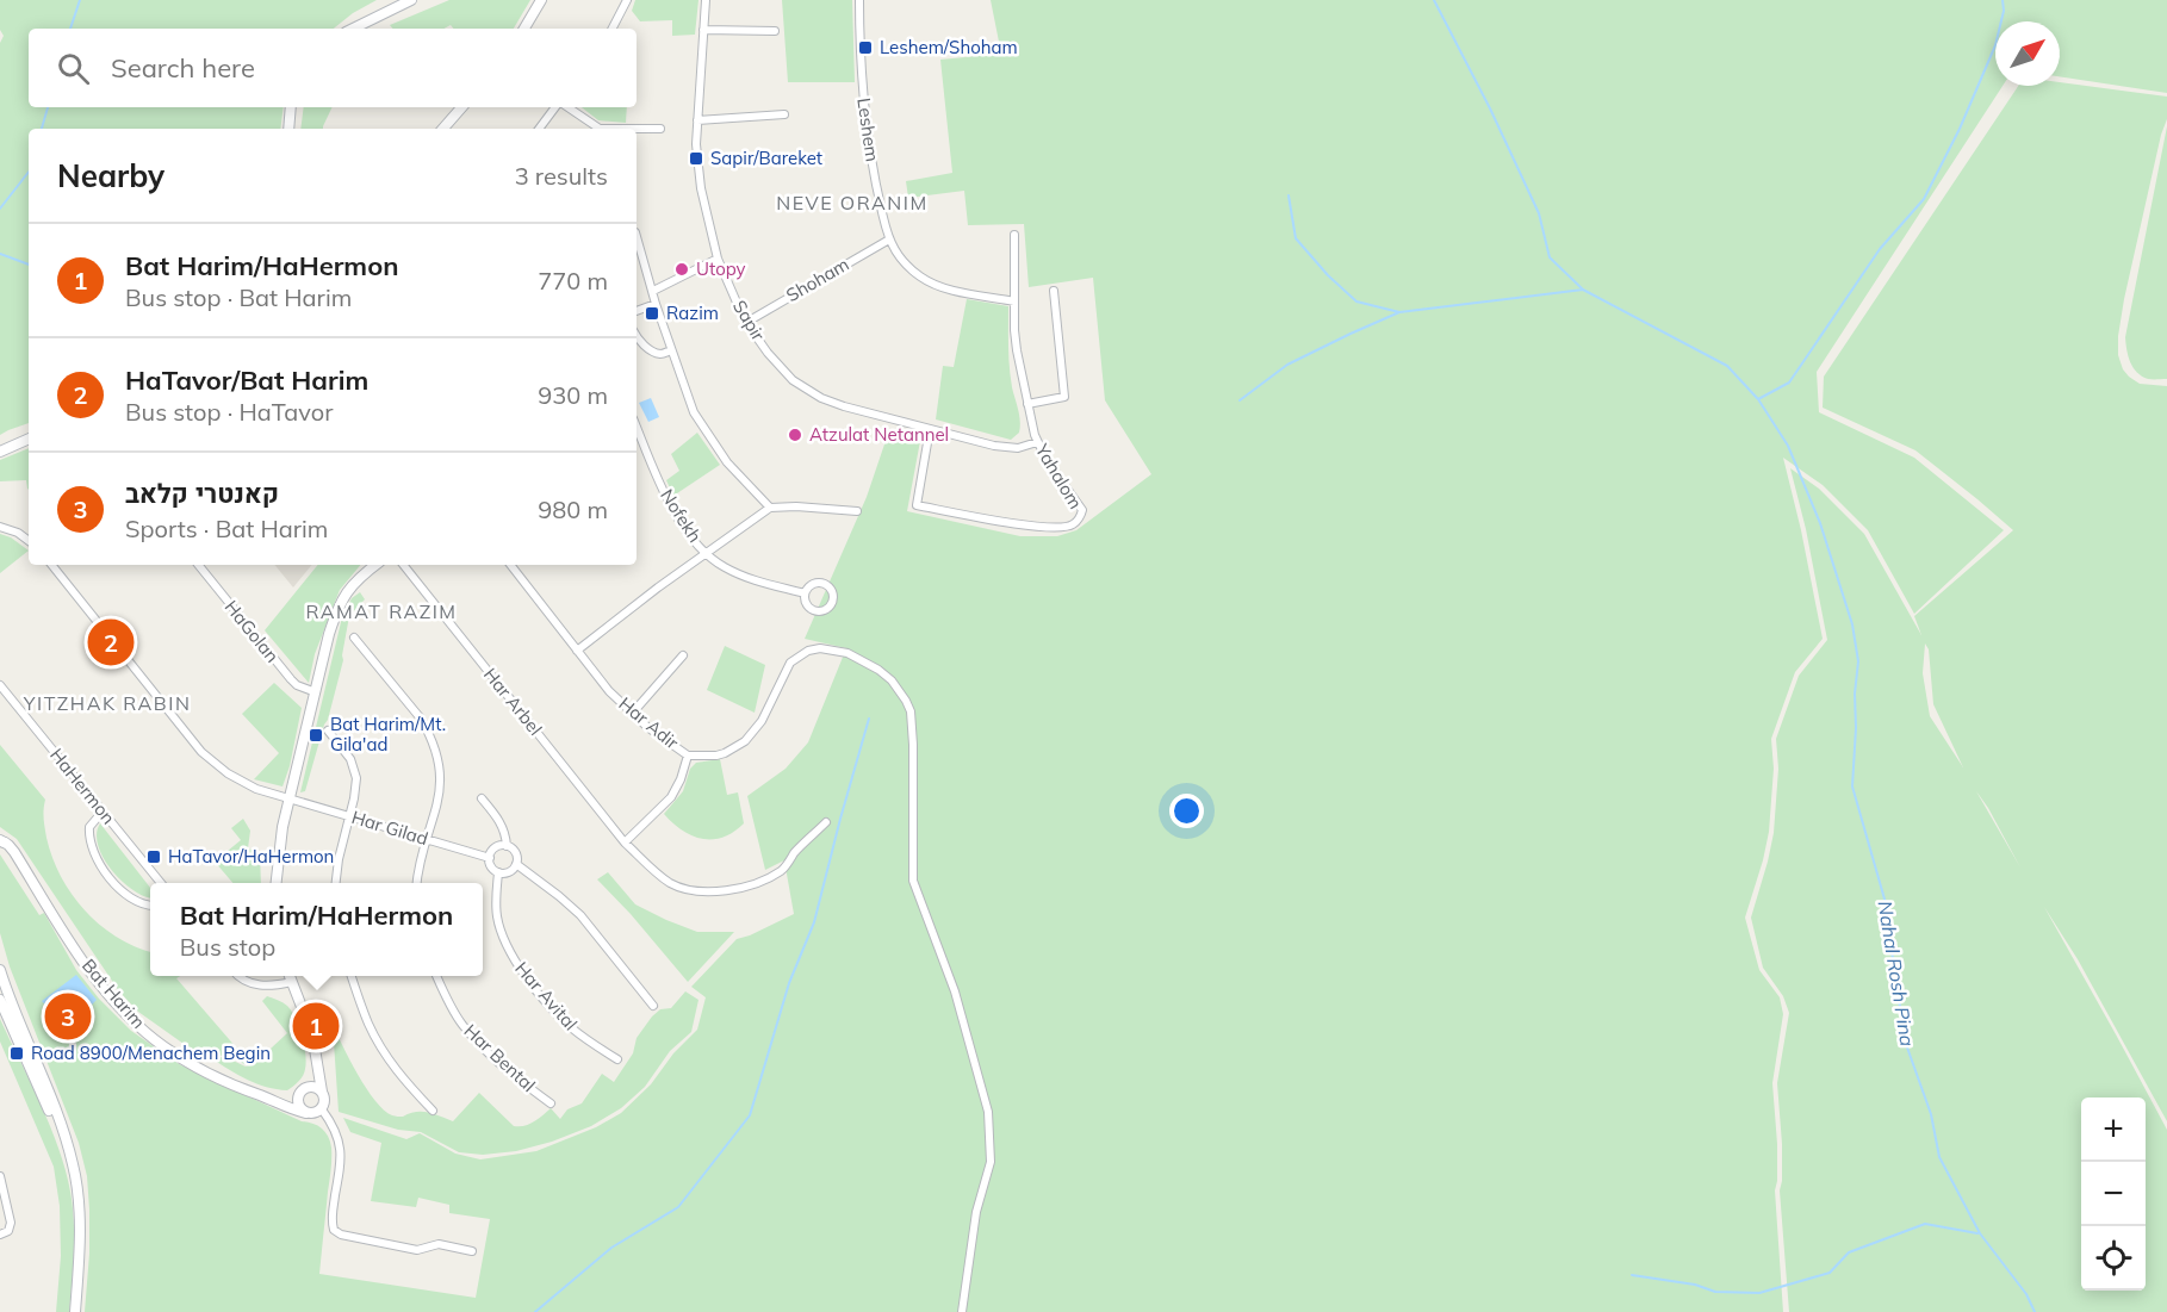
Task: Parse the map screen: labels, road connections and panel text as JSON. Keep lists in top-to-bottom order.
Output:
{
  "streets": {
    "street": [
      "Leshem",
      "Shoham",
      "Sapir",
      "Yahalom",
      "Nofekh",
      "HaGolan",
      "Har Arbel",
      "Har Adir",
      "HaHermon",
      "Har Gilad",
      "Bat Harim",
      "Har Avital",
      "Har Bental"
    ]
  },
  "crossings": [
    ["Leshem", "Shoham"],
    ["Leshem", "Yahalom"],
    ["Shoham", "Sapir"],
    ["Sapir", "Yahalom"],
    ["Har Gilad", "Har Avital"]
  ],
  "districts": ["NEVE ORANIM", "RAMAT RAZIM", "YITZHAK RABIN"],
  "water": ["Nahal Rosh Pina"],
  "places": {
    "transit": [
      "Leshem/Shoham",
      "Sapir/Bareket",
      "Razim",
      "Bat Harim/Mt. Gila'ad",
      "HaTavor/HaHermon",
      "Road 8900/Menachem Begin"
    ],
    "other": ["Utopy", "Atzulat Netannel"]
  },
  "north": "top right",
  "page": {
    "search": "Search here",
    "heading": ["Nearby", "3 results"],
    "list": [
      {
        "mark": "1",
        "name": "Bat Harim/HaHermon",
        "note": "Bus stop · Bat Harim",
        "value": "770 m"
      },
      {
        "mark": "2",
        "name": "HaTavor/Bat Harim",
        "note": "Bus stop · HaTavor",
        "value": "930 m"
      },
      {
        "mark": "3",
        "name": "קאנטרי קלאב",
        "note": "Sports · Bat Harim",
        "value": "980 m"
      }
    ],
    "pins": ["2", "3", "1"],
    "popup": ["Bat Harim/HaHermon", "Bus stop"],
    "map_buttons": ["+", "−"]
  }
}
